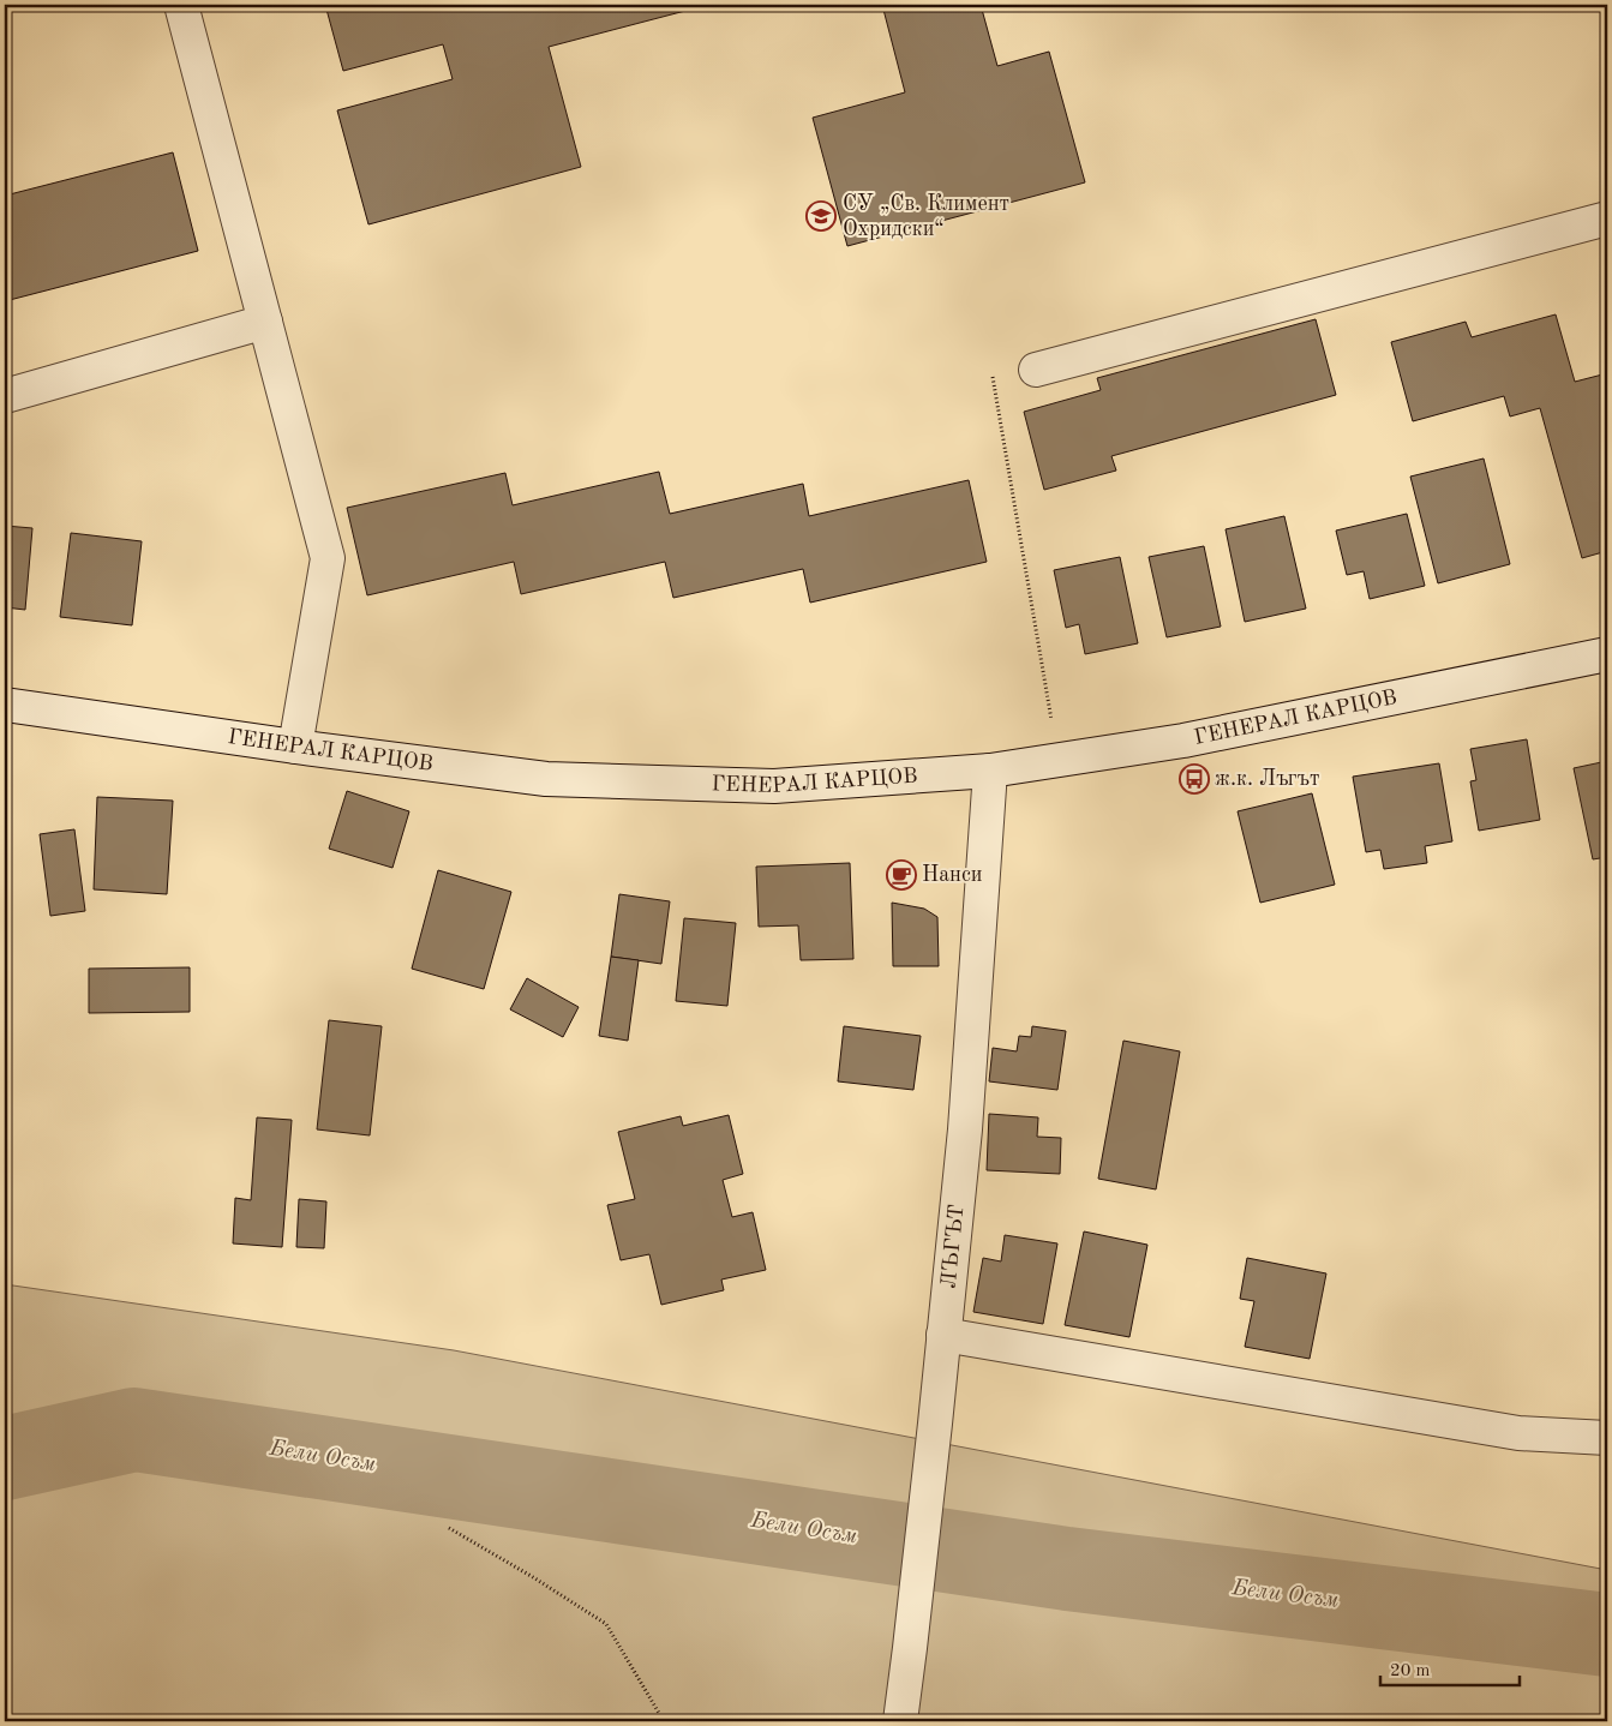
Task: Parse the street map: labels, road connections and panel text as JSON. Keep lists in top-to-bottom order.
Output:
{
  "streets": {
    "street": ["ГЕНЕРАЛ КАРЦОВ", "ЛЪГЪТ"]
  },
  "crossings": [
    ["ГЕНЕРАЛ КАРЦОВ", "ЛЪГЪТ"]
  ],
  "water": ["Бели Осъм"],
  "places": {
    "school or university": ["СУ „Св. Климент Охридски“"],
    "bus stop": ["ж.к. Лъгът"],
    "cafe": ["Нанси"]
  },
  "scale_bar": "20 m"
}
